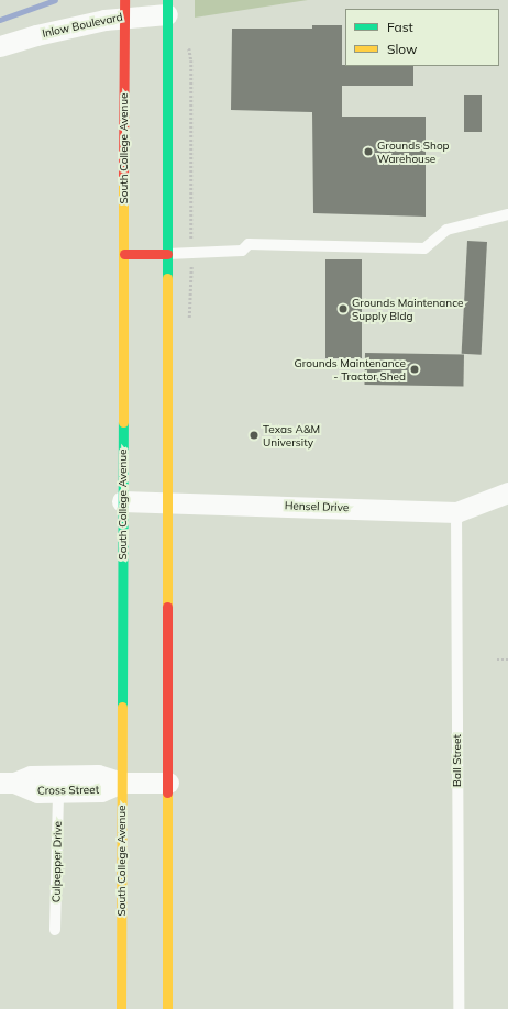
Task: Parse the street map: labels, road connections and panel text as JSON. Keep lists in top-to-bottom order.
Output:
{
  "streets": {
    "main road": ["South College Avenue"],
    "street": ["Inlow Boulevard", "Hensel Drive", "Cross Street"],
    "lane": ["Ball Street", "Culpepper Drive"]
  },
  "crossings": [
    ["Inlow Boulevard", "South College Avenue"],
    ["South College Avenue", "Hensel Drive"],
    ["South College Avenue", "Cross Street"],
    ["Hensel Drive", "Ball Street"],
    ["Cross Street", "Culpepper Drive"]
  ],
  "places": [
    "Grounds Shop Warehouse",
    "Grounds Maintenance Supply Bldg",
    "Grounds Maintenance - Tractor Shed",
    "Texas A&M University"
  ],
  "legend": ["Fast", "Slow"]
}
